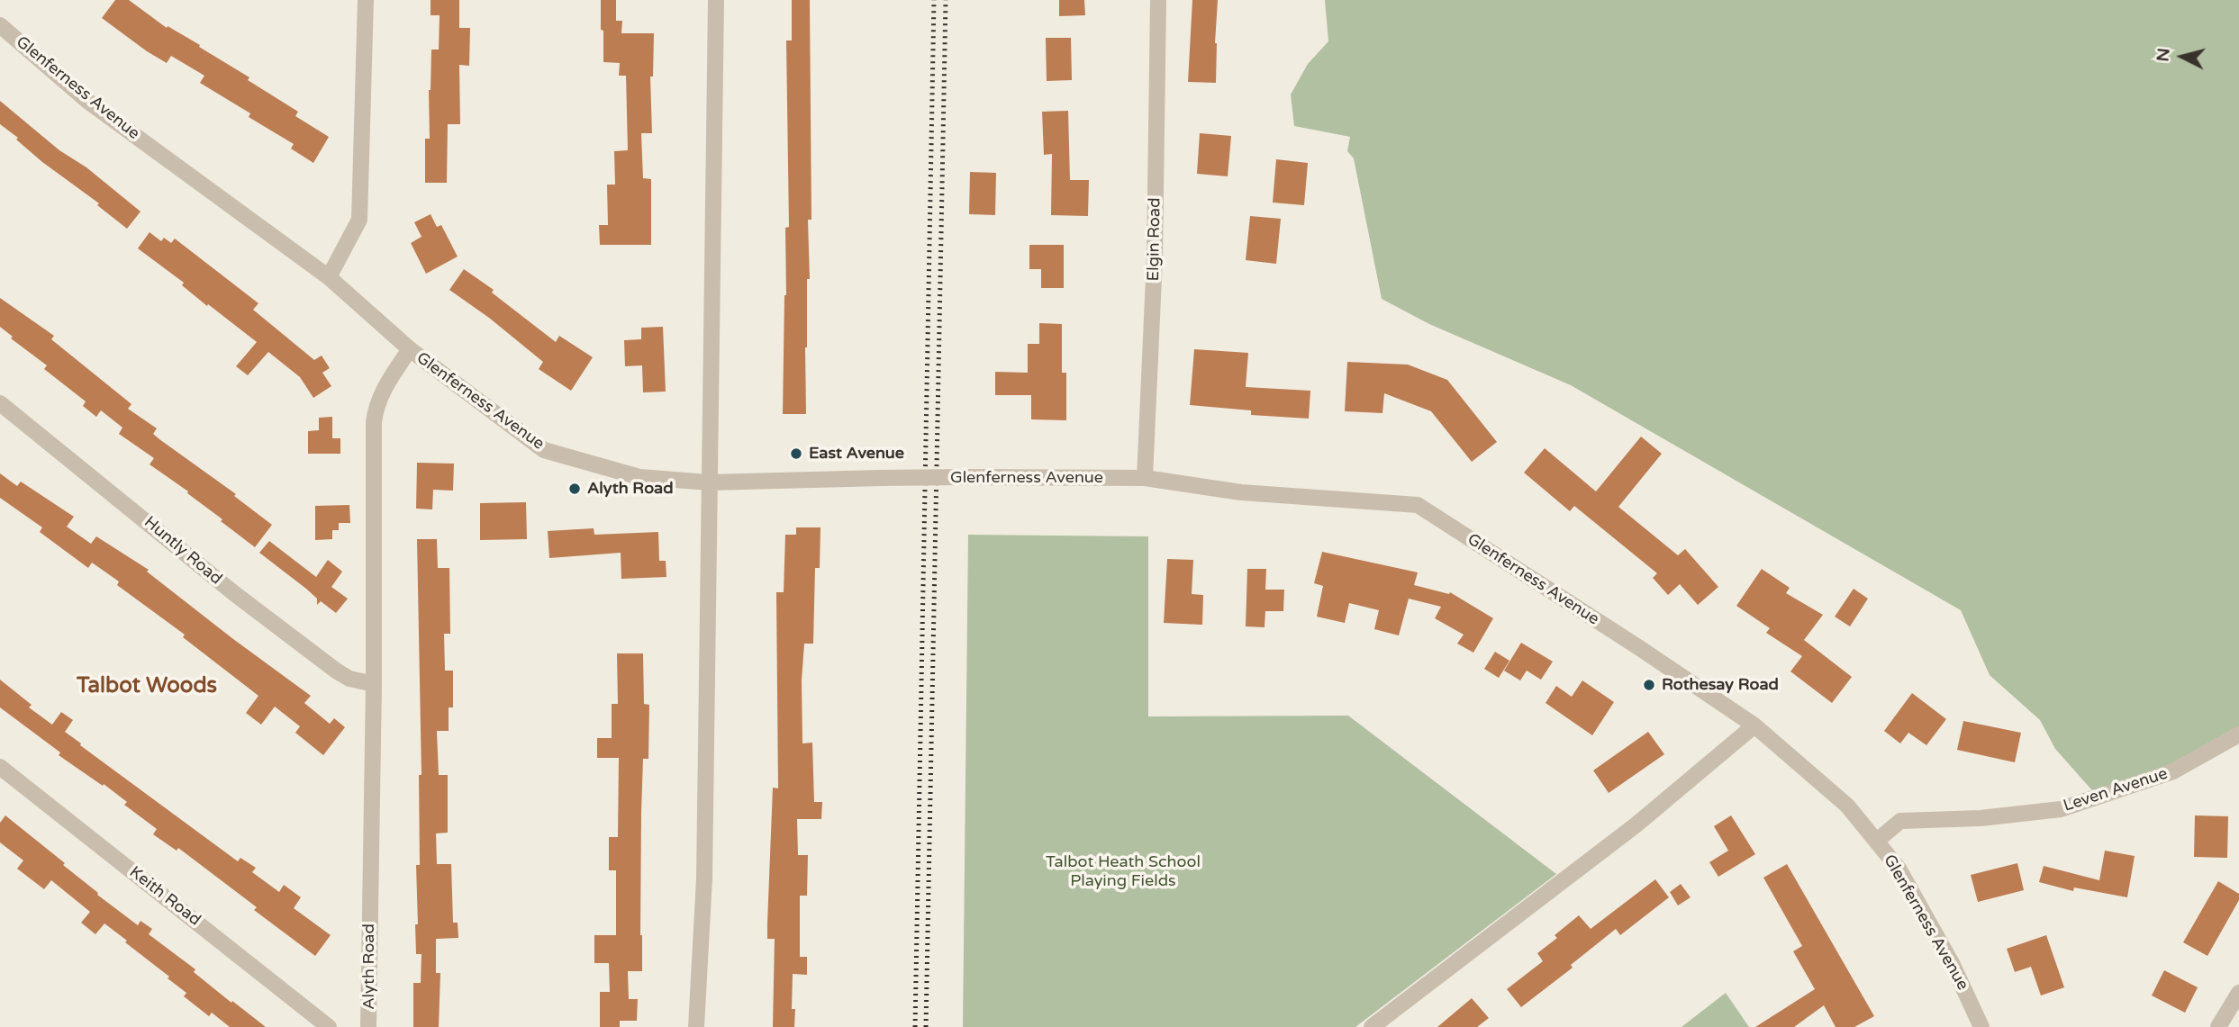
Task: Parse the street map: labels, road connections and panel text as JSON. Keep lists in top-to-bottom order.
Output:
{
  "streets": {
    "street": [
      "Glenferness Avenue",
      "Elgin Road",
      "Huntly Road",
      "Leven Avenue",
      "Keith Road",
      "Alyth Road"
    ]
  },
  "crossings": [
    ["Glenferness Avenue", "Elgin Road"],
    ["Glenferness Avenue", "Leven Avenue"],
    ["Glenferness Avenue", "Alyth Road"],
    ["Huntly Road", "Alyth Road"]
  ],
  "districts": ["Talbot Woods"],
  "parks": ["Talbot Heath School Playing Fields"],
  "places": ["East Avenue", "Alyth Road", "Rothesay Road"],
  "north": "left"
}
